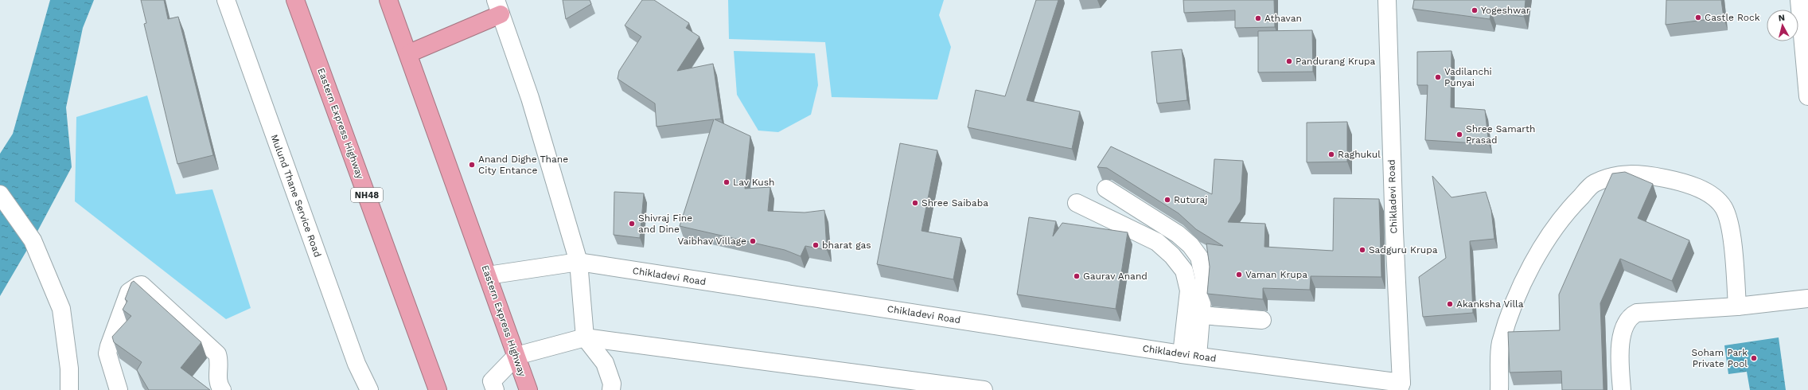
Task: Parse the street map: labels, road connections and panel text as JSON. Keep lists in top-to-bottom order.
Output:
{
  "streets": {
    "highway": ["Eastern Express Highway", "NH48"],
    "street": ["Mulund Thane Service Road", "Chikladevi Road"]
  },
  "crossings": [
    ["Eastern Express Highway", "Chikladevi Road"]
  ],
  "places": [
    "Yogeshwar",
    "Castle Rock",
    "Athavan",
    "Pandurang Krupa",
    "Vadilanchi Punyai",
    "Shree Samarth Prasad",
    "Raghukul",
    "Anand Dighe Thane City Entance",
    "Lav Kush",
    "Ruturaj",
    "Shree Saibaba",
    "Shivraj Fine and Dine",
    "Vaibhav Village",
    "bharat gas",
    "Sadguru Krupa",
    "Vaman Krupa",
    "Gaurav Anand",
    "Akanksha Villa",
    "Soham Park Private Pool"
  ],
  "north": "top"
}
